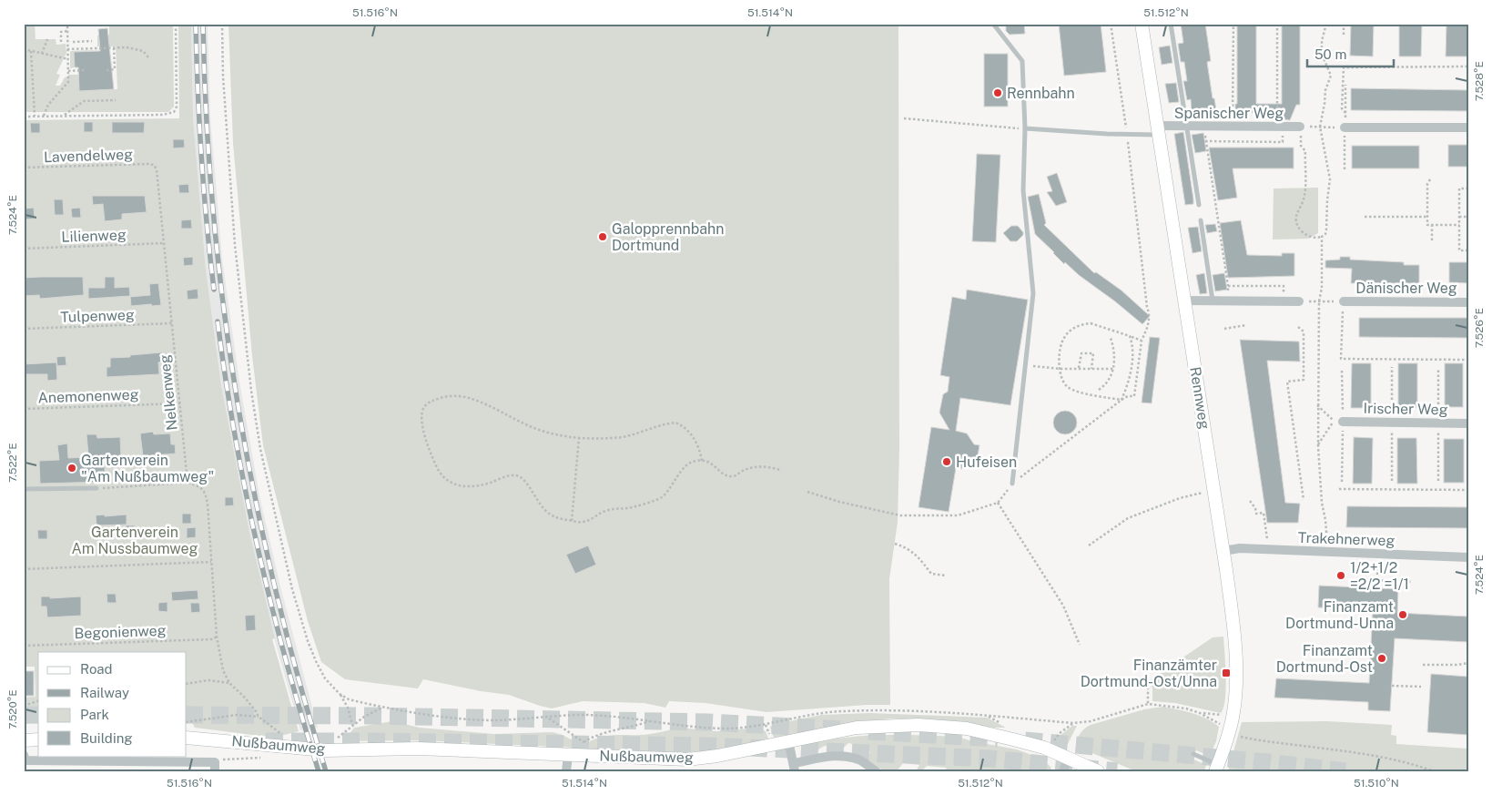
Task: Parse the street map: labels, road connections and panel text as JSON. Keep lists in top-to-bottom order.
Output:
{
  "streets": {
    "street": [
      "Spanischer Weg",
      "Dänischer Weg",
      "Rennweg",
      "Irischer Weg",
      "Trakehnerweg",
      "Nußbaumweg"
    ],
    "path": [
      "Lavendelweg",
      "Lilienweg",
      "Tulpenweg",
      "Nelkenweg",
      "Anemonenweg",
      "Begonienweg"
    ]
  },
  "crossings": [
    ["Spanischer Weg", "Rennweg"],
    ["Lavendelweg", "Nelkenweg"],
    ["Lilienweg", "Nelkenweg"],
    ["Tulpenweg", "Nelkenweg"],
    ["Nelkenweg", "Anemonenweg"],
    ["Rennweg", "Trakehnerweg"]
  ],
  "parks": ["Gartenverein Am Nussbaumweg"],
  "places": {
    "other": [
      "Rennbahn",
      "Galopprennbahn Dortmund",
      "Hufeisen",
      "Gartenverein \"Am Nußbaumweg\"",
      "1/2+1/2 =2/2 =1/1",
      "Finanzamt Dortmund-Unna",
      "Finanzamt Dortmund-Ost"
    ],
    "transit": ["Finanzämter Dortmund-Ost/Unna"]
  },
  "legend": [
    "Road",
    "Railway",
    "Park",
    "Building"
  ],
  "scale_bar": "50 m",
  "coordinates": [
    "51.516°N",
    "51.514°N",
    "51.512°N",
    "7.528°E",
    "7.524°E",
    "7.526°E",
    "7.522°E",
    "7.520°E",
    "51.510°N"
  ]
}
